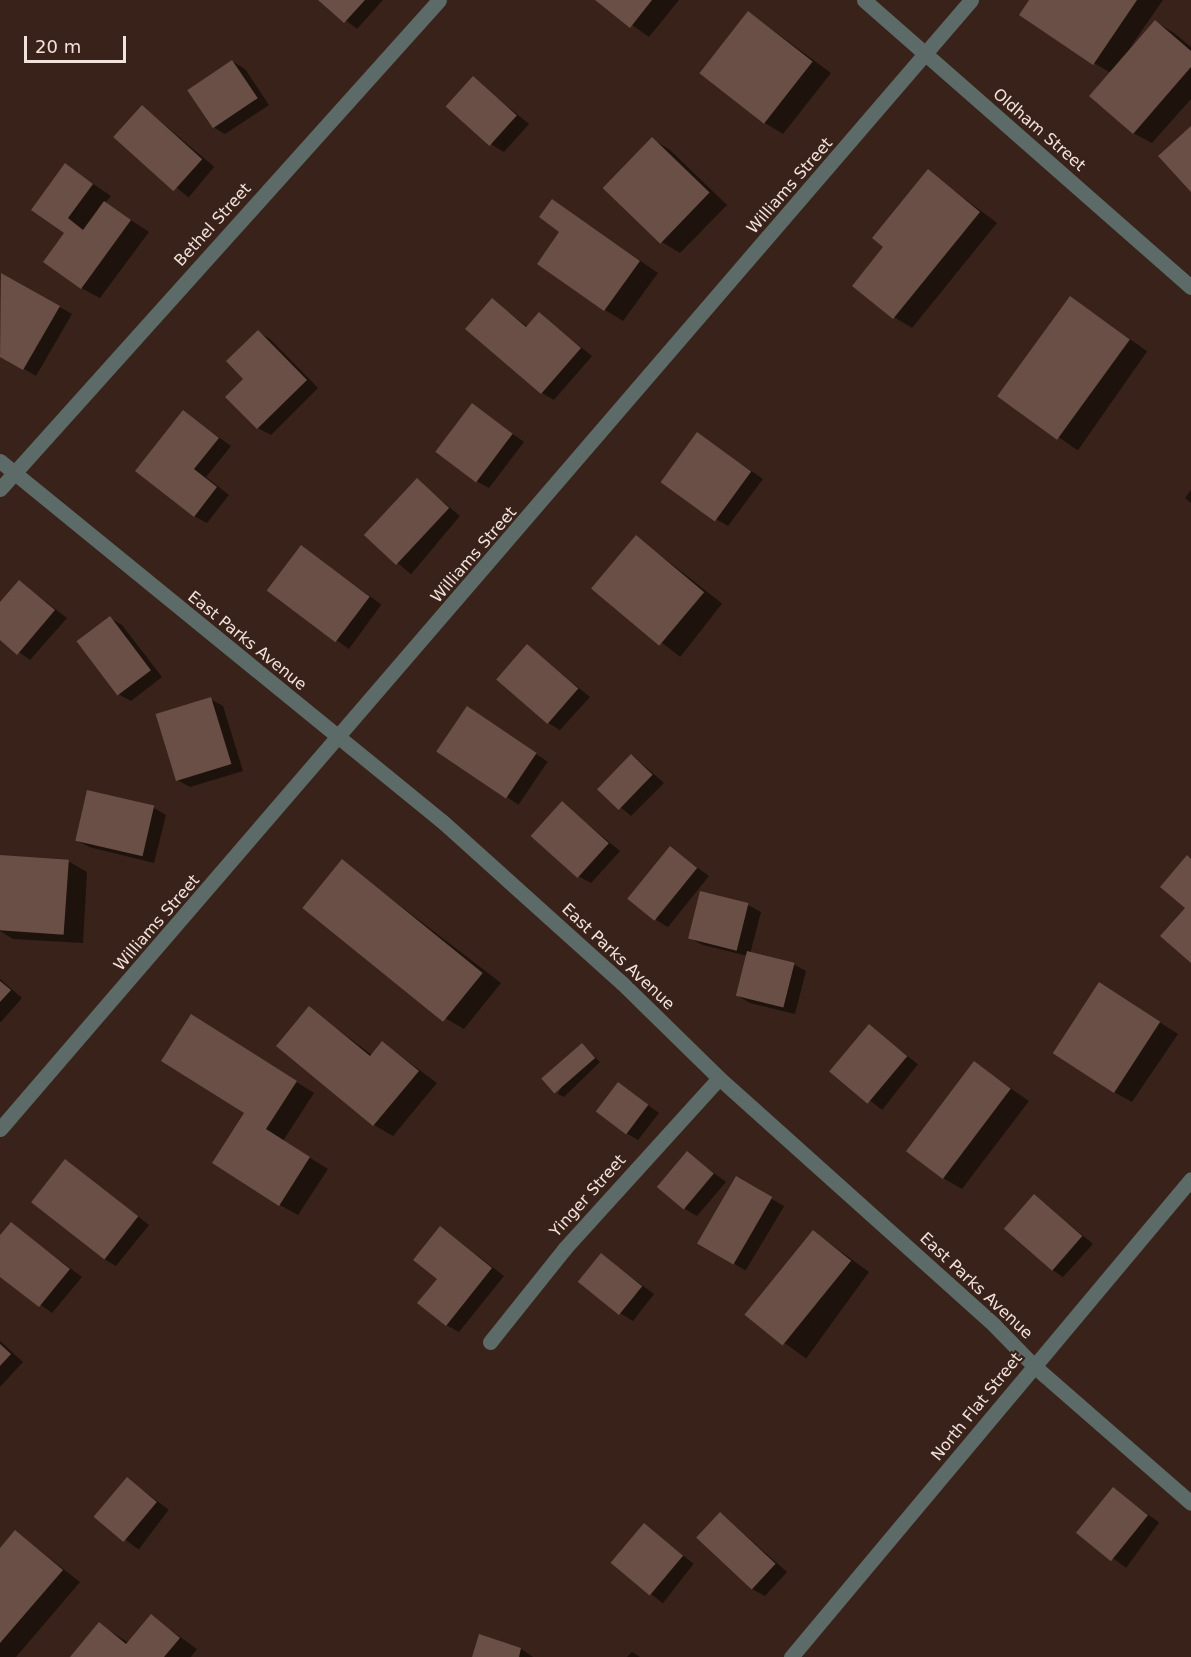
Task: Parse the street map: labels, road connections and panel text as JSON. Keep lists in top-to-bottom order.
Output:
{
  "streets": {
    "street": [
      "Oldham Street",
      "Williams Street",
      "Bethel Street",
      "East Parks Avenue",
      "Yinger Street",
      "North Flat Street"
    ]
  },
  "crossings": [
    ["Oldham Street", "Williams Street"],
    ["Williams Street", "East Parks Avenue"],
    ["Bethel Street", "East Parks Avenue"],
    ["East Parks Avenue", "Yinger Street"],
    ["East Parks Avenue", "North Flat Street"]
  ],
  "scale_bar": "20 m"
}
